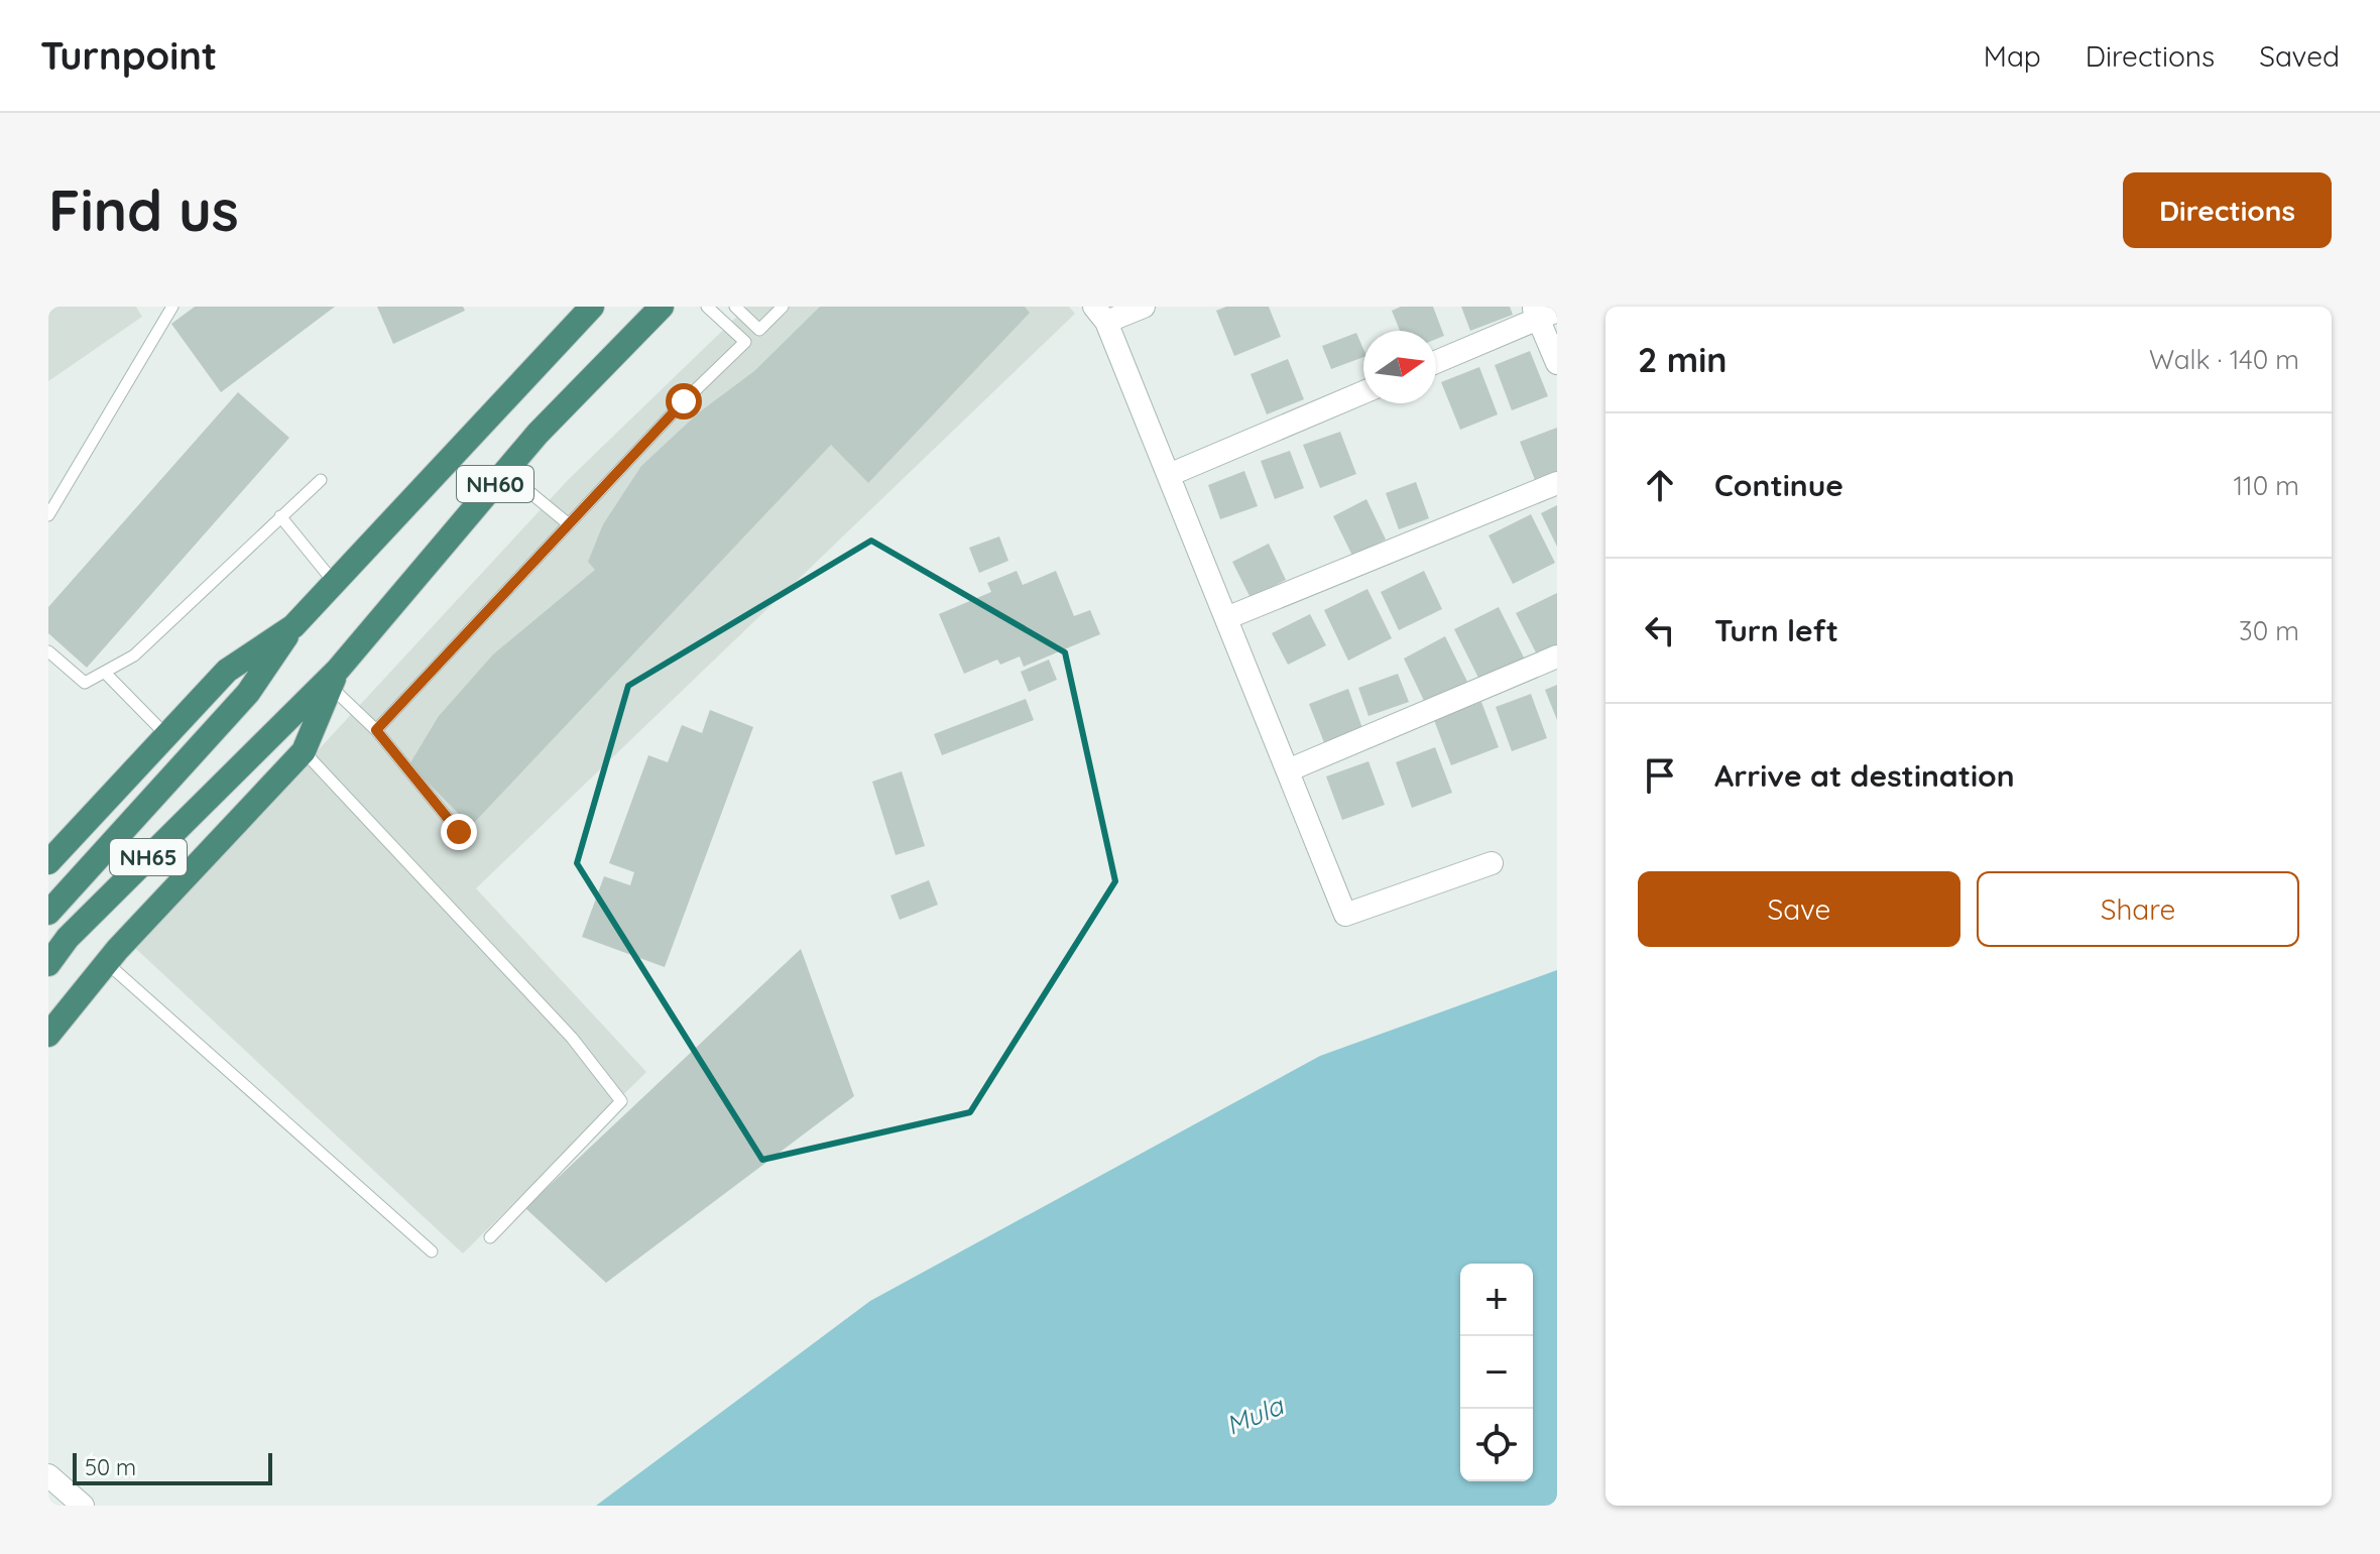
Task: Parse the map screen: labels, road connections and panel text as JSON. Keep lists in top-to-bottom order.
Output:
{
  "streets": {
    "highway": ["NH60", "NH65"]
  },
  "crossings": [
    ["NH60", "NH65"]
  ],
  "water": ["Mula"],
  "scale_bar": "50 m",
  "north": "right",
  "page": {
    "header": "Turnpoint",
    "nav": ["Map", "Directions", "Saved"],
    "buttons": [
      "Directions",
      ["Save", "Share"]
    ],
    "title": "Find us",
    "heading": ["2 min", "Walk · 140 m"],
    "list": [
      ["Continue", "110 m"],
      ["Turn left", "30 m"],
      "Arrive at destination"
    ],
    "map_buttons": ["+", "−"],
    "scale": "50 m"
  }
}
